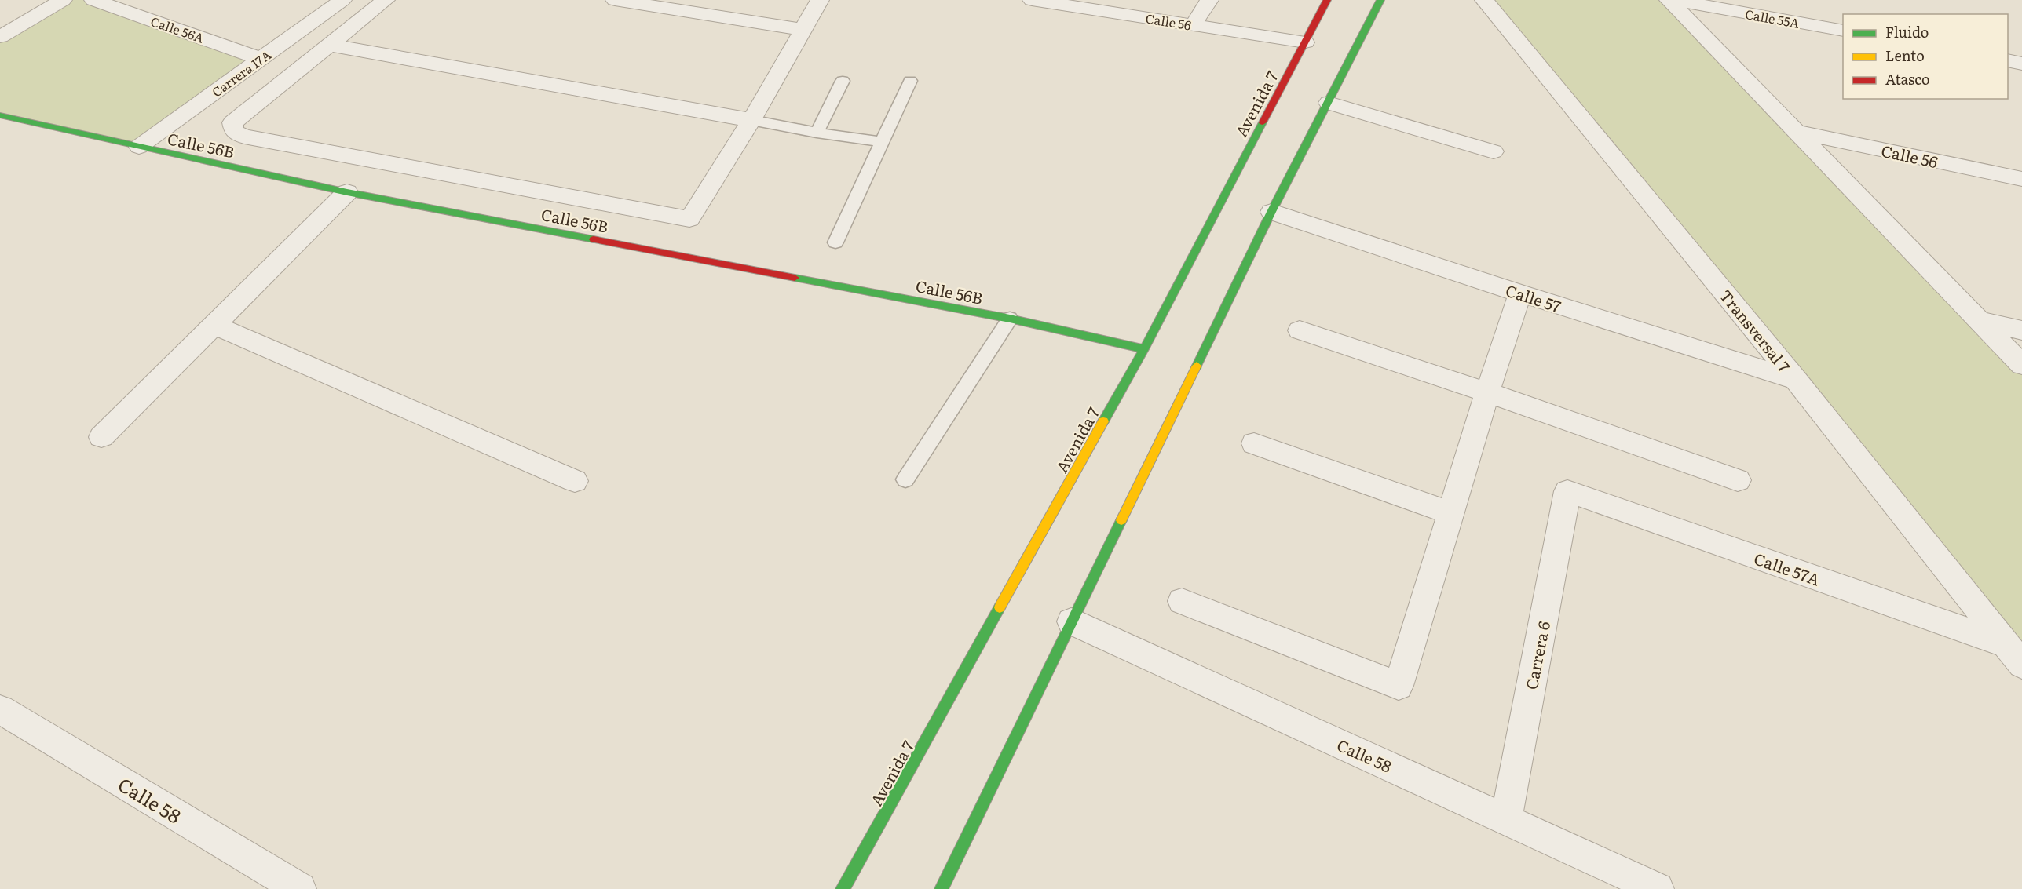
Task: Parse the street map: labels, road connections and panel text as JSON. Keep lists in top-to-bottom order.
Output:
{
  "streets": {
    "main road": ["Avenida 7", "Calle 56B"],
    "street": [
      "Calle 55A",
      "Calle 56",
      "Calle 56A",
      "Carrera 17A",
      "Calle 57",
      "Transversal 7",
      "Calle 57A",
      "Carrera 6",
      "Calle 58"
    ]
  },
  "crossings": [
    ["Calle 56", "Avenida 7"],
    ["Calle 56A", "Carrera 17A"],
    ["Carrera 17A", "Calle 56B"],
    ["Avenida 7", "Calle 56B"],
    ["Calle 57", "Transversal 7"],
    ["Transversal 7", "Calle 57A"],
    ["Calle 57A", "Carrera 6"],
    ["Carrera 6", "Calle 58"]
  ],
  "legend": ["Fluido", "Lento", "Atasco"]
}
